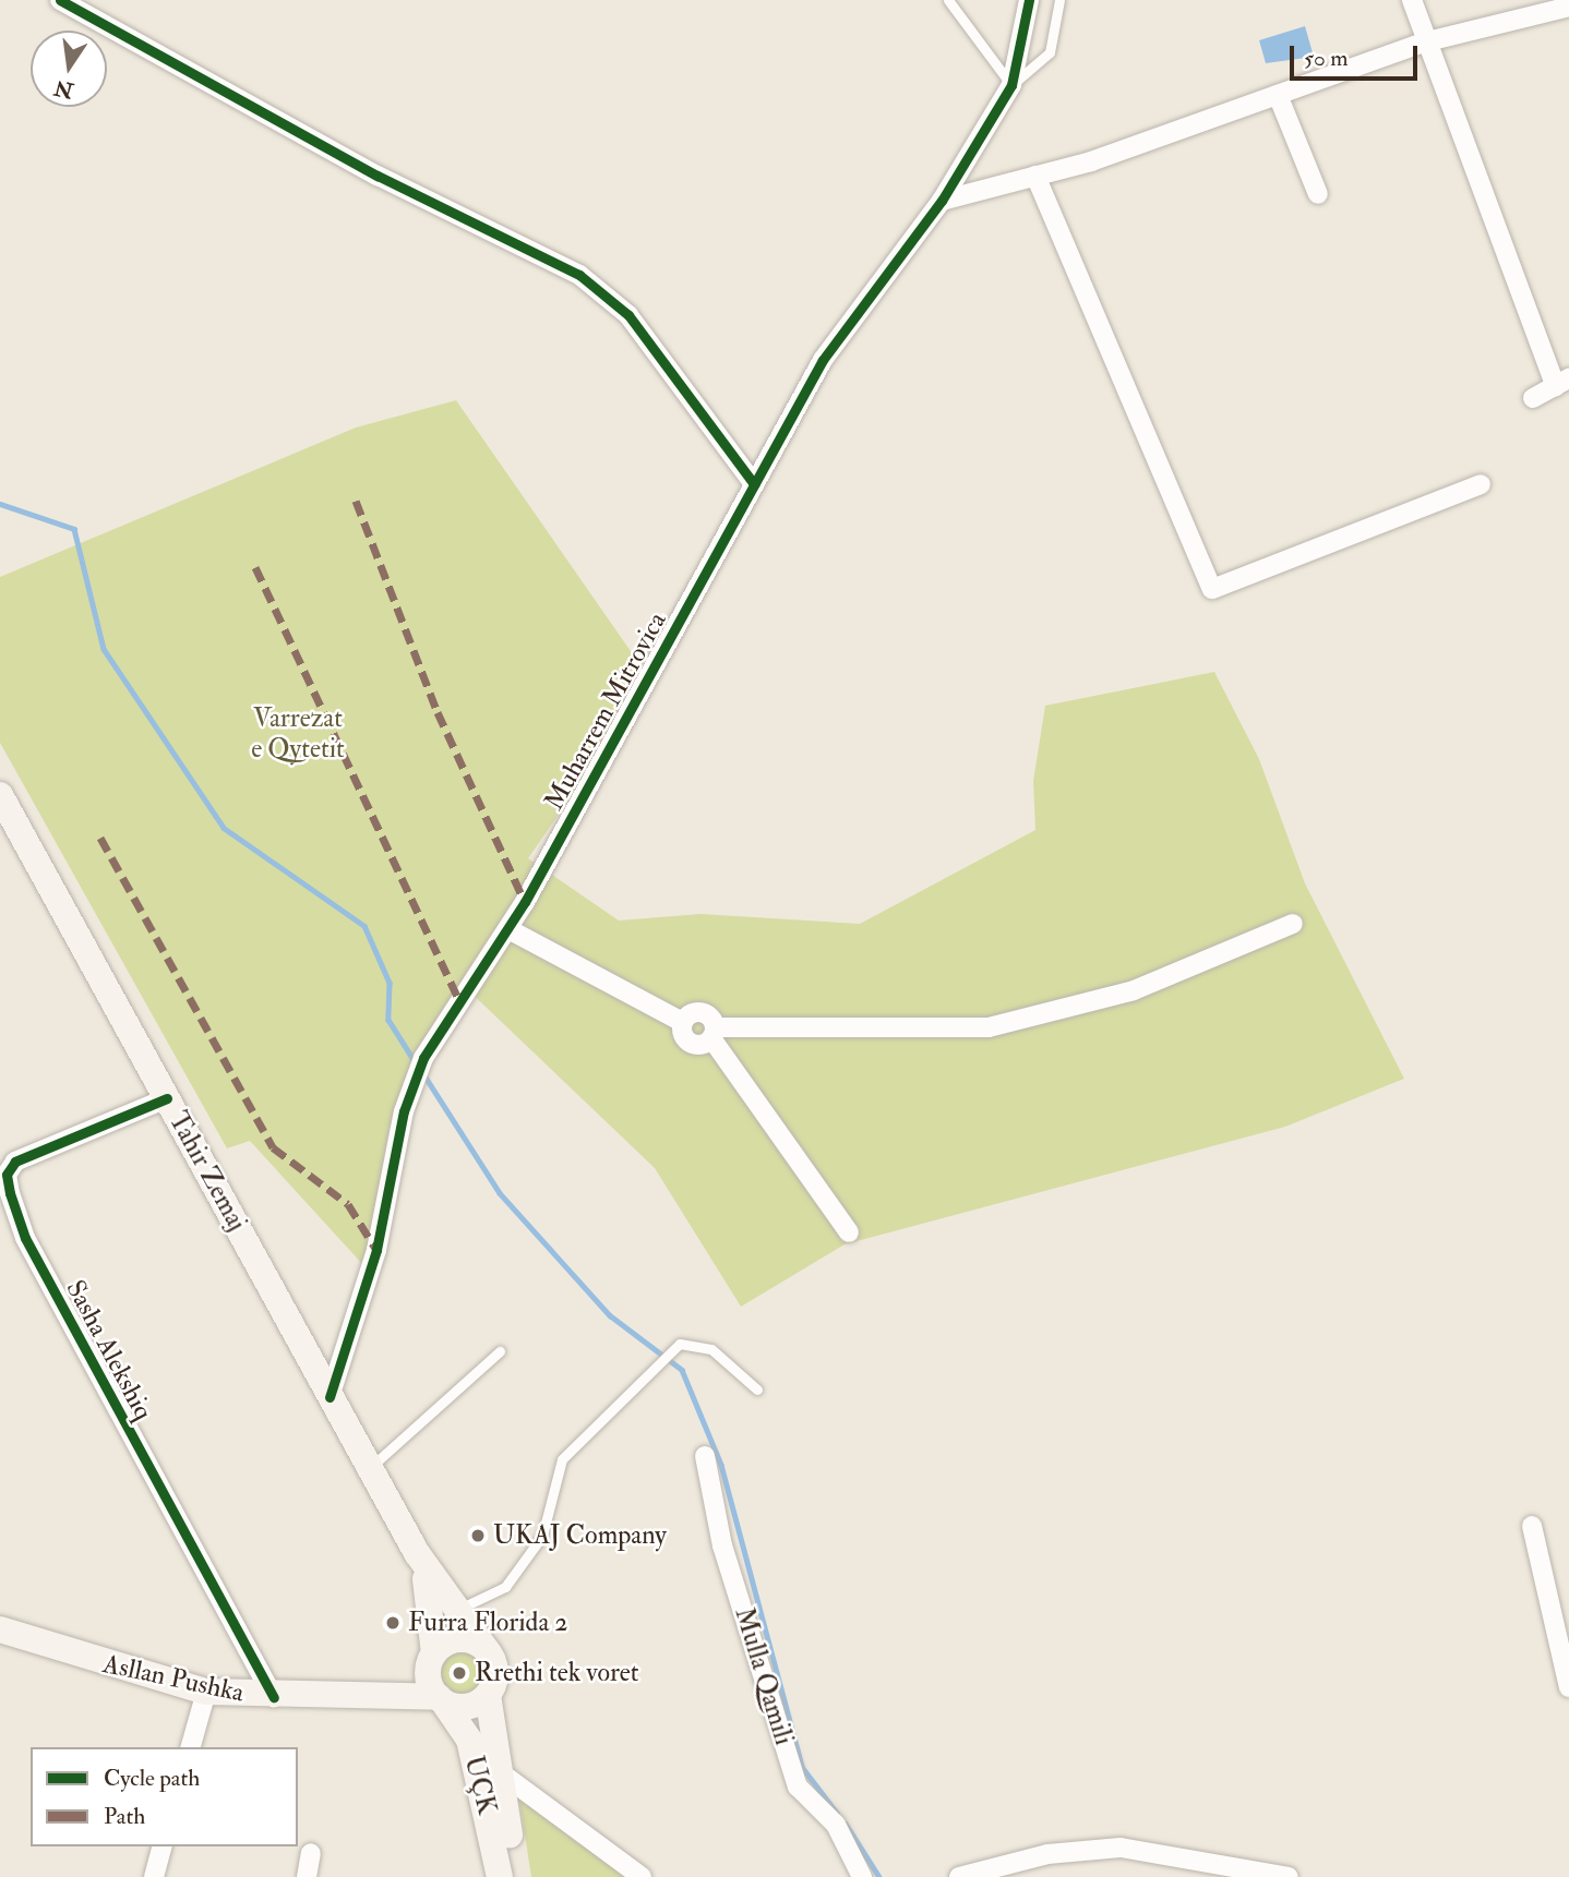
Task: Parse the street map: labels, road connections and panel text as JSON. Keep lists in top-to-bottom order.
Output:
{
  "streets": {
    "main road": ["Tahir Zemaj", "Asllan Pushka", "UÇK"],
    "street": ["Muharrem Mitrovica", "Sasha Alekshiq", "Mulla Qamili"]
  },
  "crossings": [
    ["Muharrem Mitrovica", "Tahir Zemaj"],
    ["Tahir Zemaj", "Sasha Alekshiq"],
    ["Tahir Zemaj", "Asllan Pushka"],
    ["Tahir Zemaj", "UÇK"],
    ["Sasha Alekshiq", "Asllan Pushka"],
    ["Asllan Pushka", "UÇK"]
  ],
  "parks": ["Varrezat e Qytetit"],
  "places": ["UKAJ Company", "Furra Florida 2", "Rrethi tek voret"],
  "legend": ["Cycle path", "Path"],
  "scale_bar": "50 m",
  "north": "bottom"
}
